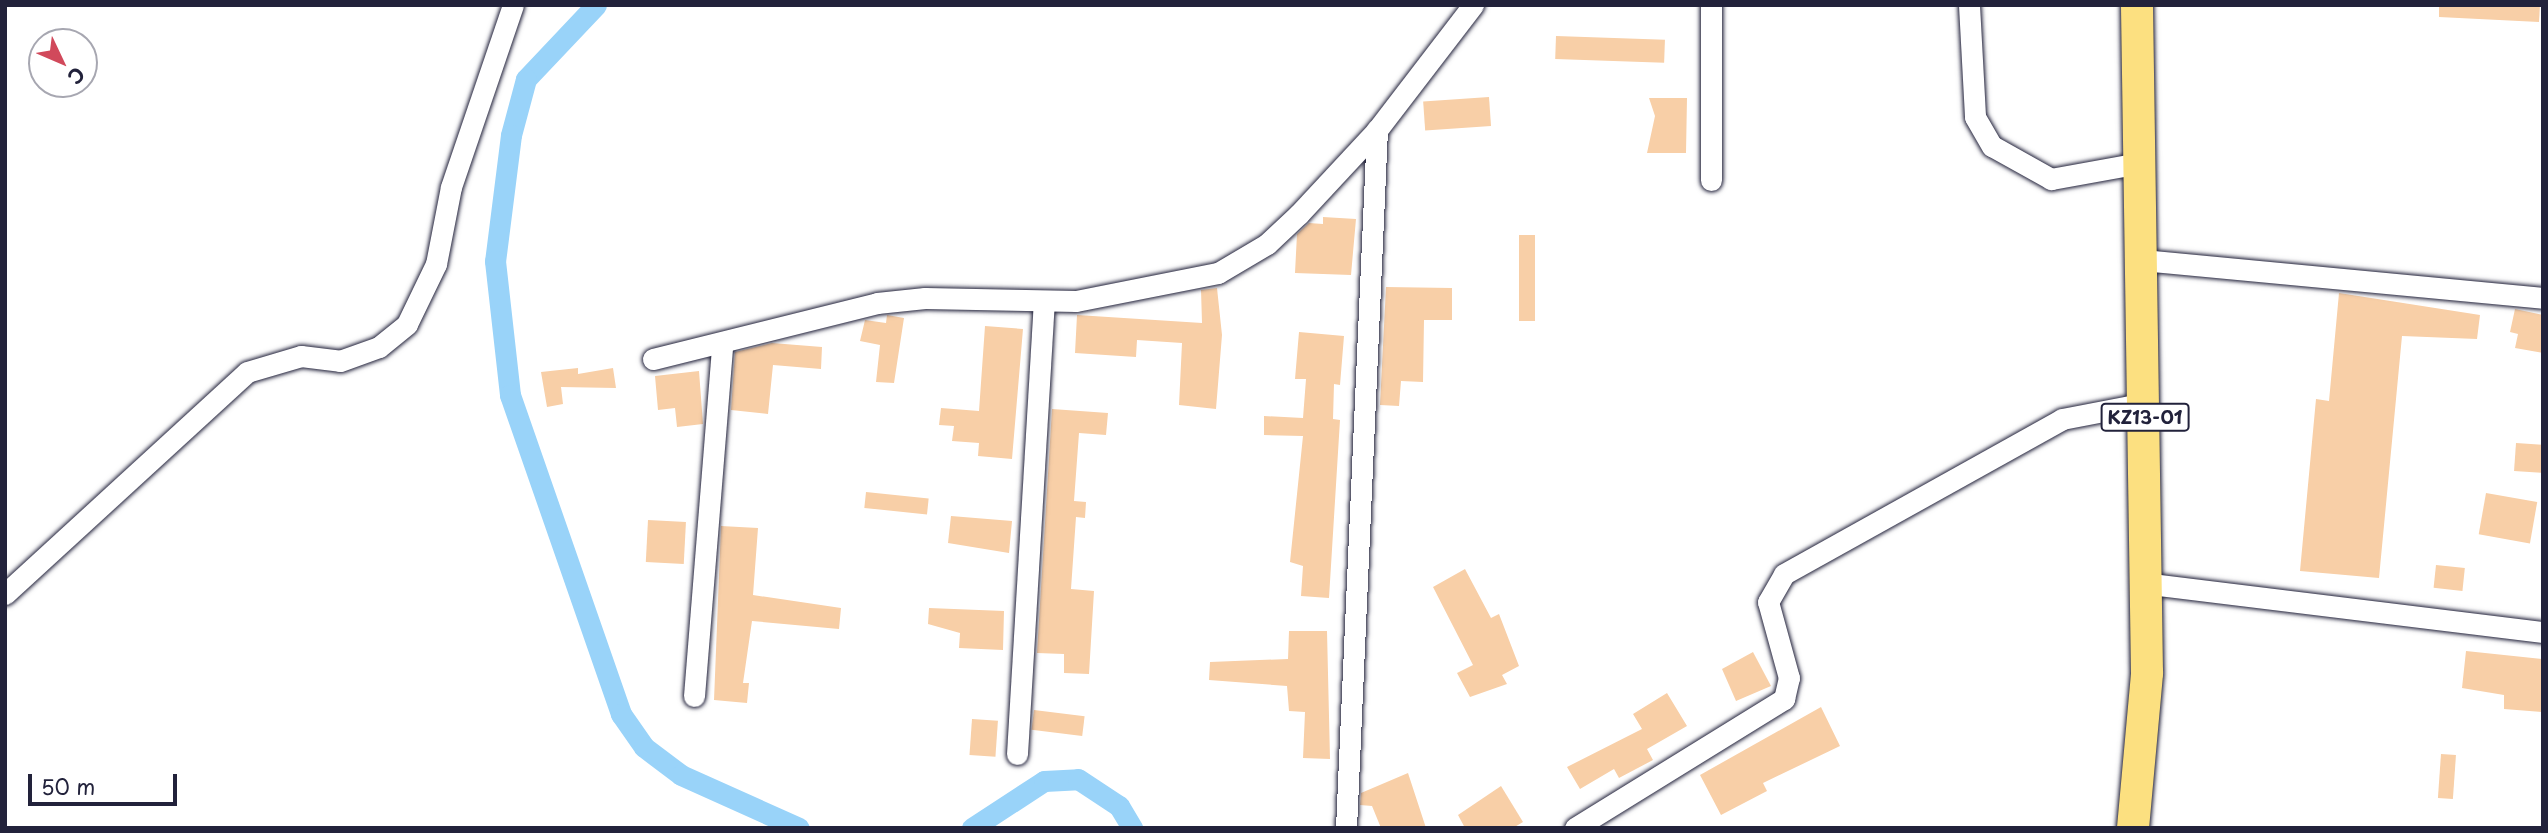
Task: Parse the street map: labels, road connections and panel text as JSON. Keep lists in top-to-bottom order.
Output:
{
  "streets": {
    "highway": ["KZ13-01"]
  },
  "scale_bar": "50 m",
  "north": "bottom right"
}
